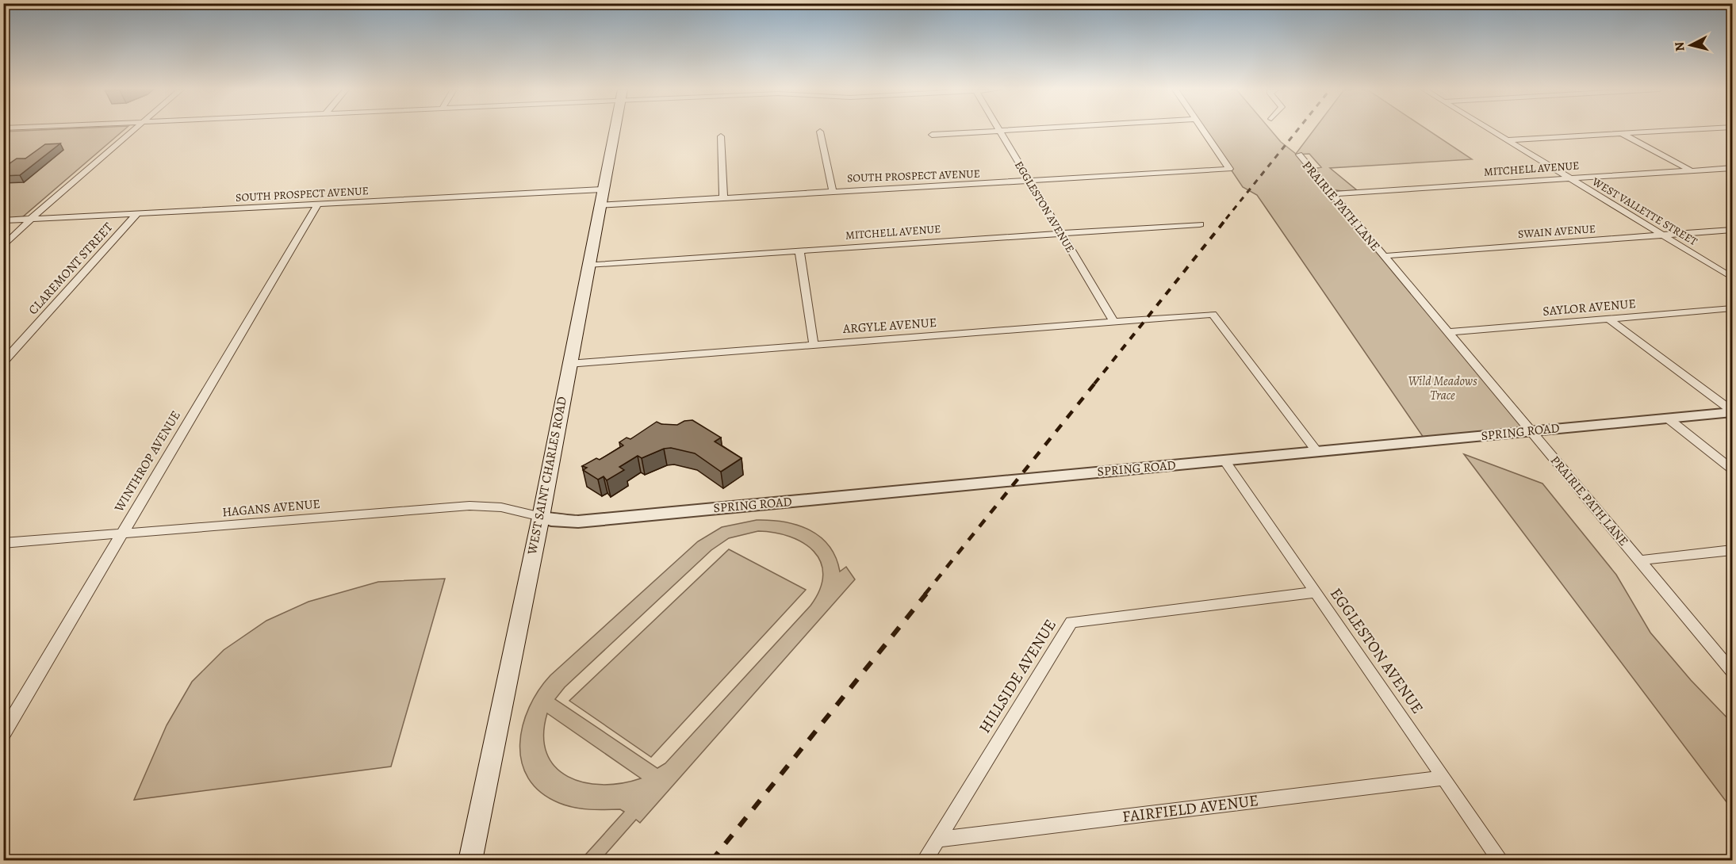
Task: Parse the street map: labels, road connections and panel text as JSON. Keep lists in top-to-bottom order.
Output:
{
  "streets": {
    "main road": ["WEST SAINT CHARLES ROAD"],
    "street": [
      "MITCHELL AVENUE",
      "SOUTH PROSPECT AVENUE",
      "PRAIRIE PATH LANE",
      "EGGLESTON AVENUE",
      "WEST VALLETTE STREET",
      "SWAIN AVENUE",
      "CLAREMONT STREET",
      "SAYLOR AVENUE",
      "ARGYLE AVENUE",
      "SPRING ROAD",
      "WINTHROP AVENUE",
      "HAGANS AVENUE",
      "HILLSIDE AVENUE",
      "FAIRFIELD AVENUE"
    ]
  },
  "crossings": [
    ["MITCHELL AVENUE", "PRAIRIE PATH LANE"],
    ["MITCHELL AVENUE", "EGGLESTON AVENUE"],
    ["MITCHELL AVENUE", "WEST VALLETTE STREET"],
    ["MITCHELL AVENUE", "WEST SAINT CHARLES ROAD"],
    ["SOUTH PROSPECT AVENUE", "EGGLESTON AVENUE"],
    ["SOUTH PROSPECT AVENUE", "CLAREMONT STREET"],
    ["SOUTH PROSPECT AVENUE", "WINTHROP AVENUE"],
    ["SOUTH PROSPECT AVENUE", "WEST SAINT CHARLES ROAD"],
    ["PRAIRIE PATH LANE", "SWAIN AVENUE"],
    ["PRAIRIE PATH LANE", "SAYLOR AVENUE"],
    ["PRAIRIE PATH LANE", "SPRING ROAD"],
    ["EGGLESTON AVENUE", "ARGYLE AVENUE"],
    ["EGGLESTON AVENUE", "SPRING ROAD"],
    ["EGGLESTON AVENUE", "HILLSIDE AVENUE"],
    ["EGGLESTON AVENUE", "FAIRFIELD AVENUE"],
    ["WEST VALLETTE STREET", "SWAIN AVENUE"],
    ["ARGYLE AVENUE", "SPRING ROAD"],
    ["ARGYLE AVENUE", "WEST SAINT CHARLES ROAD"],
    ["SPRING ROAD", "WEST SAINT CHARLES ROAD"],
    ["SPRING ROAD", "HAGANS AVENUE"],
    ["WINTHROP AVENUE", "HAGANS AVENUE"],
    ["WEST SAINT CHARLES ROAD", "HAGANS AVENUE"],
    ["HILLSIDE AVENUE", "FAIRFIELD AVENUE"]
  ],
  "parks": ["Wild Meadows Trace"],
  "north": "left"
}
